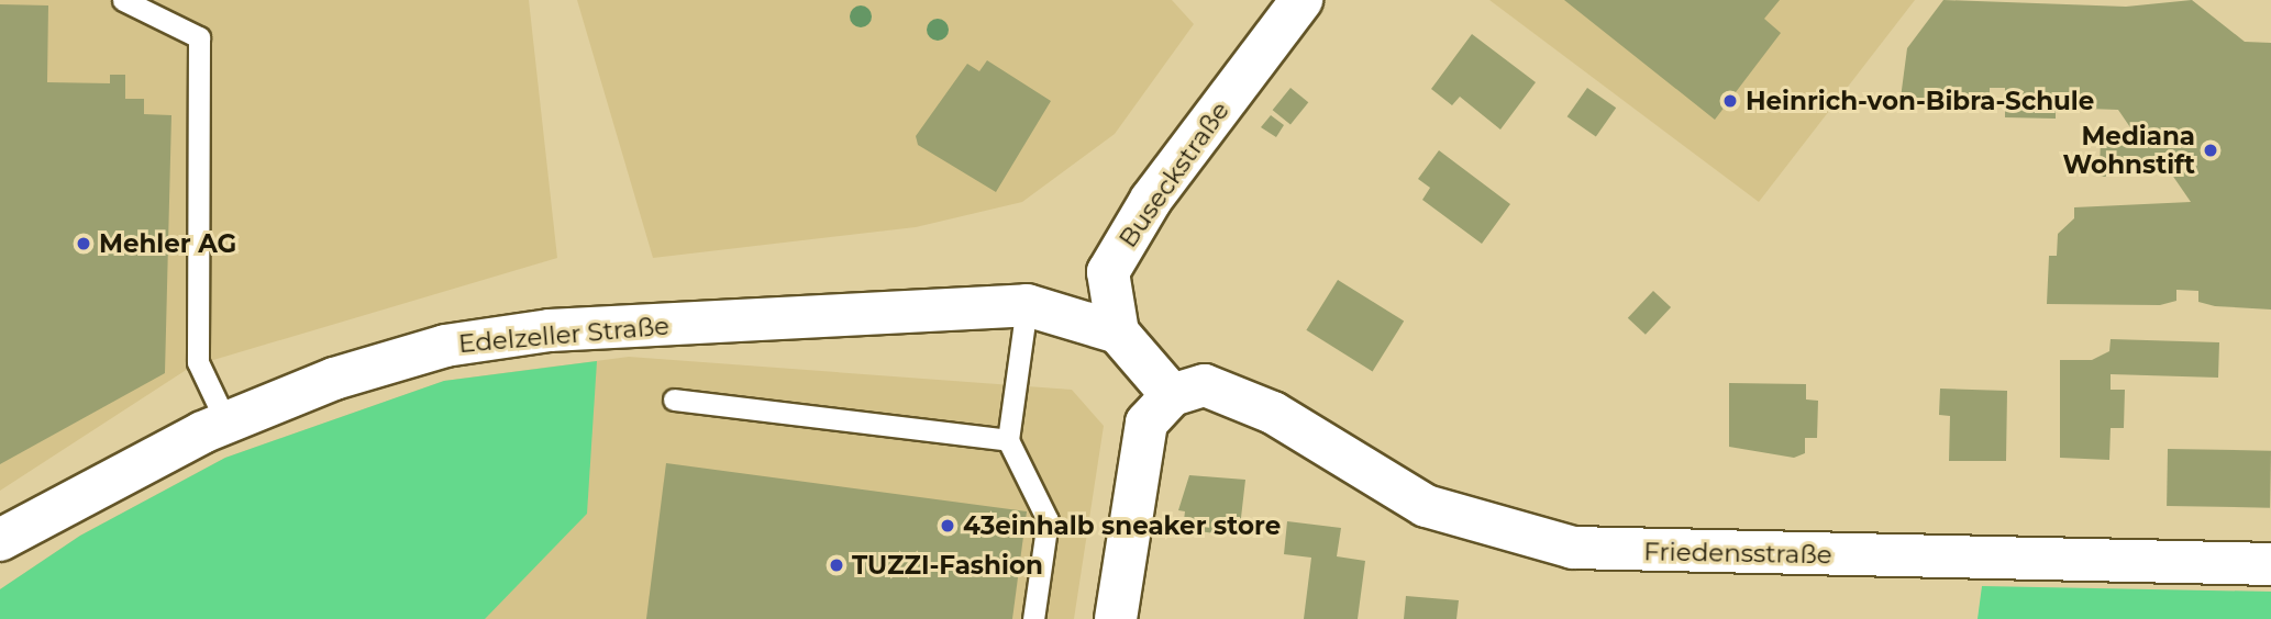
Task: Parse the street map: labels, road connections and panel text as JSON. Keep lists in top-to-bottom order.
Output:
{
  "streets": {
    "street": ["Buseckstraße", "Edelzeller Straße", "Friedensstraße"]
  },
  "crossings": [
    ["Buseckstraße", "Edelzeller Straße"]
  ],
  "places": [
    "Heinrich-von-Bibra-Schule",
    "Mediana Wohnstift",
    "Mehler AG",
    "43einhalb sneaker store",
    "TUZZI-Fashion"
  ]
}
